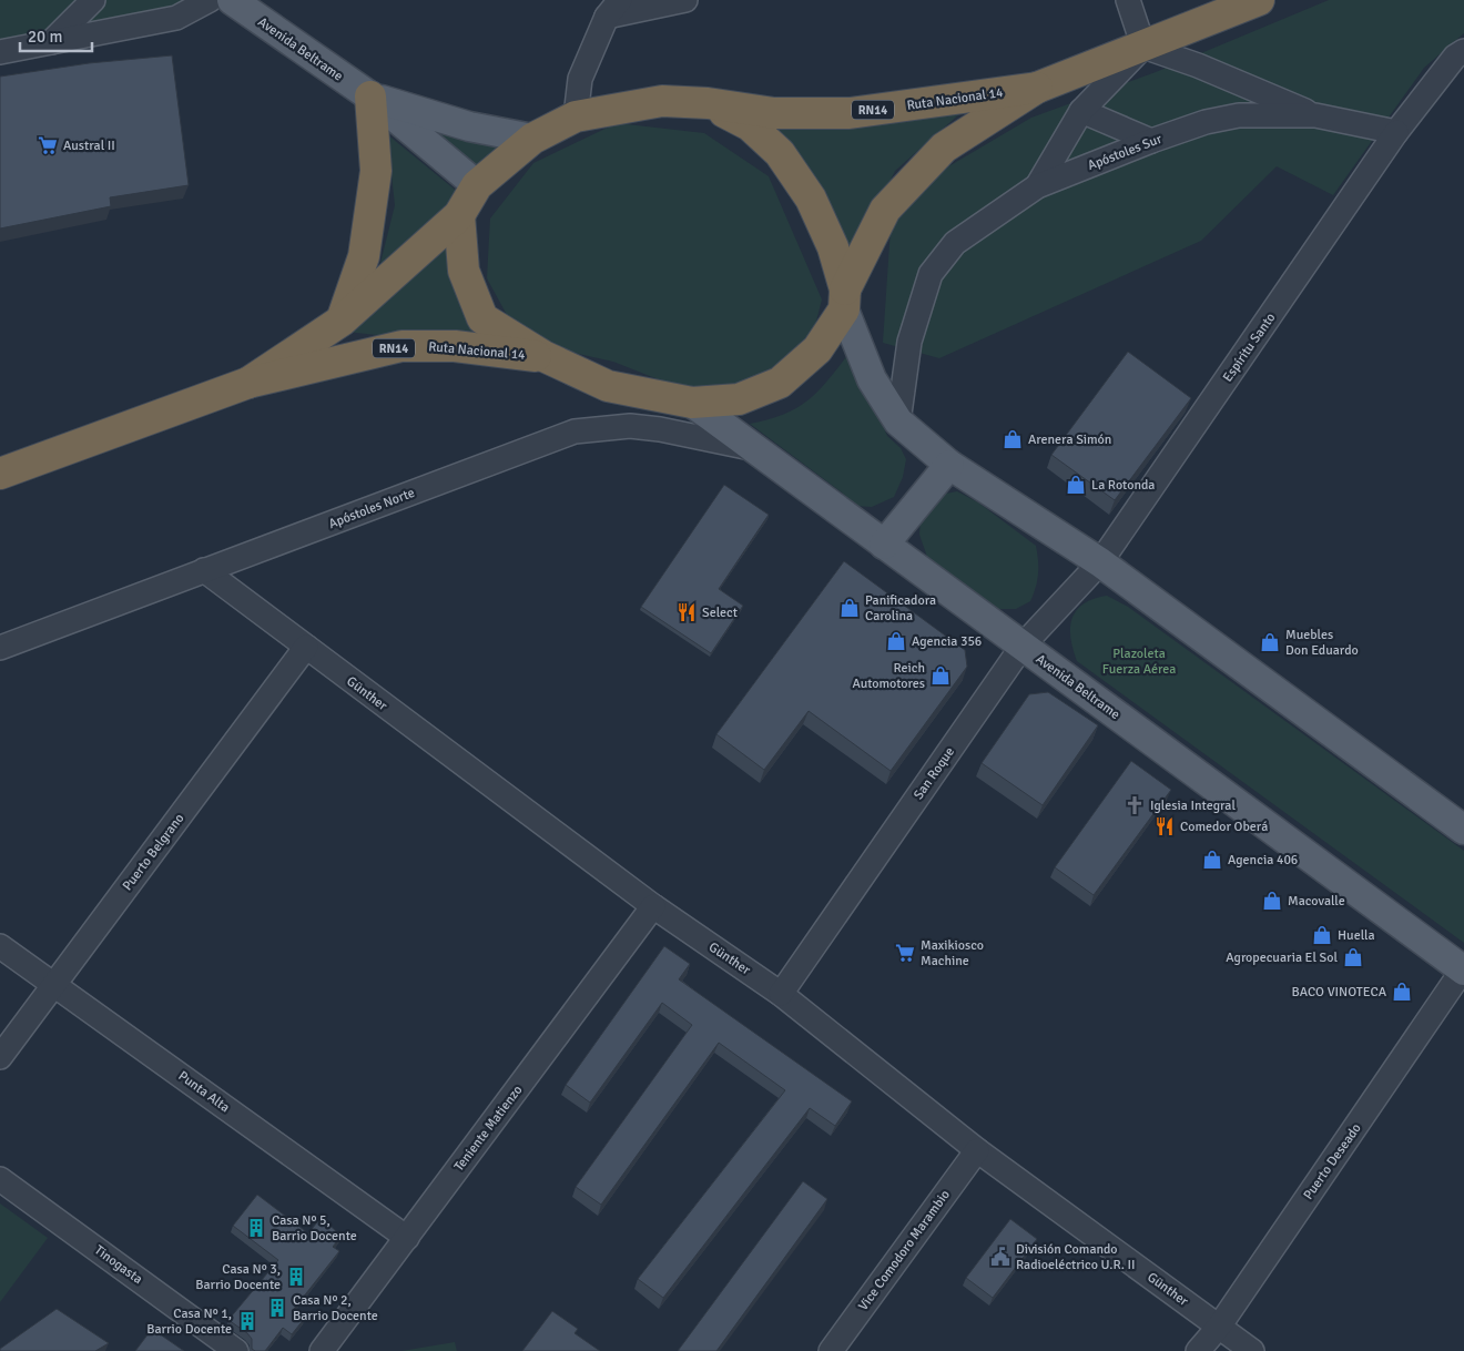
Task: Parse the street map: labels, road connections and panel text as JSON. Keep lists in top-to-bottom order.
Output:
{
  "streets": {
    "highway": ["Ruta Nacional 14", "RN14"],
    "main road": ["Avenida Beltrame"],
    "street": [
      "Apóstoles Sur",
      "Espíritu Santo",
      "Apóstoles Norte",
      "Günther",
      "San Roque",
      "Puerto Belgrano",
      "Punta Alta",
      "Teniente Matienzo",
      "Puerto Deseado",
      "Vice Comodoro Marambio",
      "Tinogasta"
    ]
  },
  "crossings": [
    ["Avenida Beltrame", "Ruta Nacional 14"],
    ["Avenida Beltrame", "Apóstoles Norte"],
    ["Avenida Beltrame", "San Roque"],
    ["Avenida Beltrame", "Puerto Deseado"],
    ["Apóstoles Sur", "Espíritu Santo"],
    ["Espíritu Santo", "San Roque"],
    ["Apóstoles Norte", "Günther"],
    ["Günther", "San Roque"],
    ["Günther", "Puerto Belgrano"],
    ["Günther", "Teniente Matienzo"],
    ["Günther", "Puerto Deseado"],
    ["Günther", "Vice Comodoro Marambio"],
    ["Puerto Belgrano", "Punta Alta"],
    ["Punta Alta", "Teniente Matienzo"]
  ],
  "parks": ["Plazoleta Fuerza Aérea"],
  "places": {
    "supermarket": ["Austral II", "Maxikiosco Machine"],
    "shop": [
      "Arenera Simón",
      "La Rotonda",
      "Panificadora Carolina",
      "Agencia 356",
      "Muebles Don Eduardo",
      "Reich Automotores",
      "Agencia 406",
      "Macovalle",
      "Huella",
      "Agropecuaria El Sol",
      "BACO VINOTECA"
    ],
    "restaurant": ["Select", "Comedor Oberá"],
    "church": ["Iglesia Integral"],
    "building": [
      "Casa Nº 5, Barrio Docente",
      "Casa Nº 3, Barrio Docente",
      "Casa Nº 2, Barrio Docente",
      "Casa Nº 1, Barrio Docente"
    ],
    "public building": ["División Comando Radioeléctrico U.R. II"]
  },
  "scale_bar": "20 m"
}
